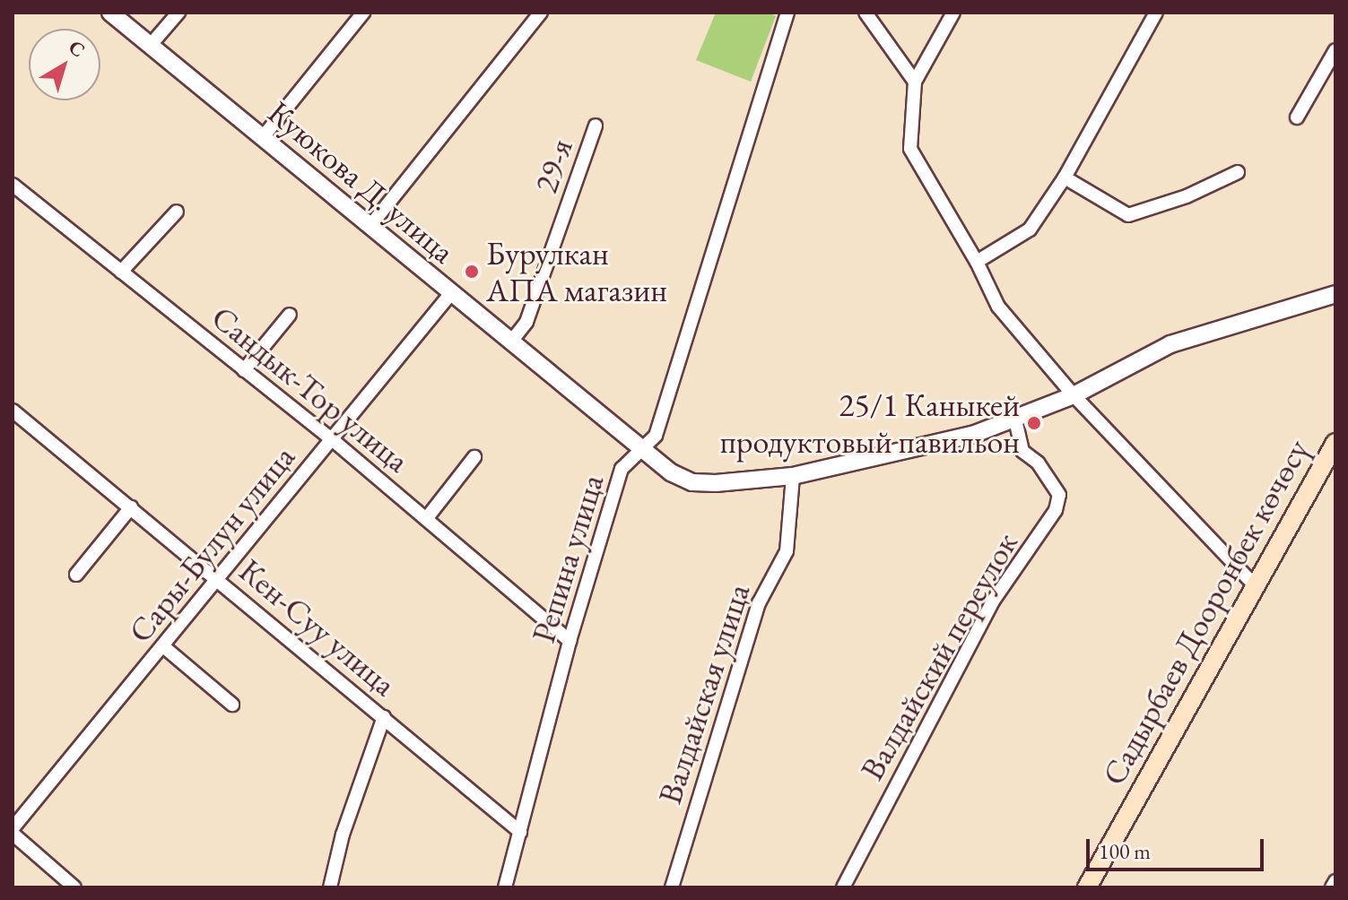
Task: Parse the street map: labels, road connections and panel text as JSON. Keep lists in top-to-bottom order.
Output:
{
  "streets": {
    "main road": ["Садырбаев Дооронбек көчөсү"],
    "street": [
      "29-я",
      "Куюкова Д. улица",
      "Сандык-Тор улица",
      "Сары-Булун улица",
      "Репина улица",
      "Кен-Суу улица",
      "Валдайский переулок",
      "Валдайская улица"
    ]
  },
  "crossings": [
    ["29-я", "Куюкова Д. улица"],
    ["Куюкова Д. улица", "Сары-Булун улица"],
    ["Куюкова Д. улица", "Репина улица"],
    ["Сандык-Тор улица", "Сары-Булун улица"],
    ["Сандык-Тор улица", "Репина улица"],
    ["Сары-Булун улица", "Кен-Суу улица"],
    ["Репина улица", "Кен-Суу улица"]
  ],
  "places": ["Бурулкан АПА магазин", "25/1 Каныкей продуктовый павильон"],
  "scale_bar": "100 m",
  "north": "top right"
}
